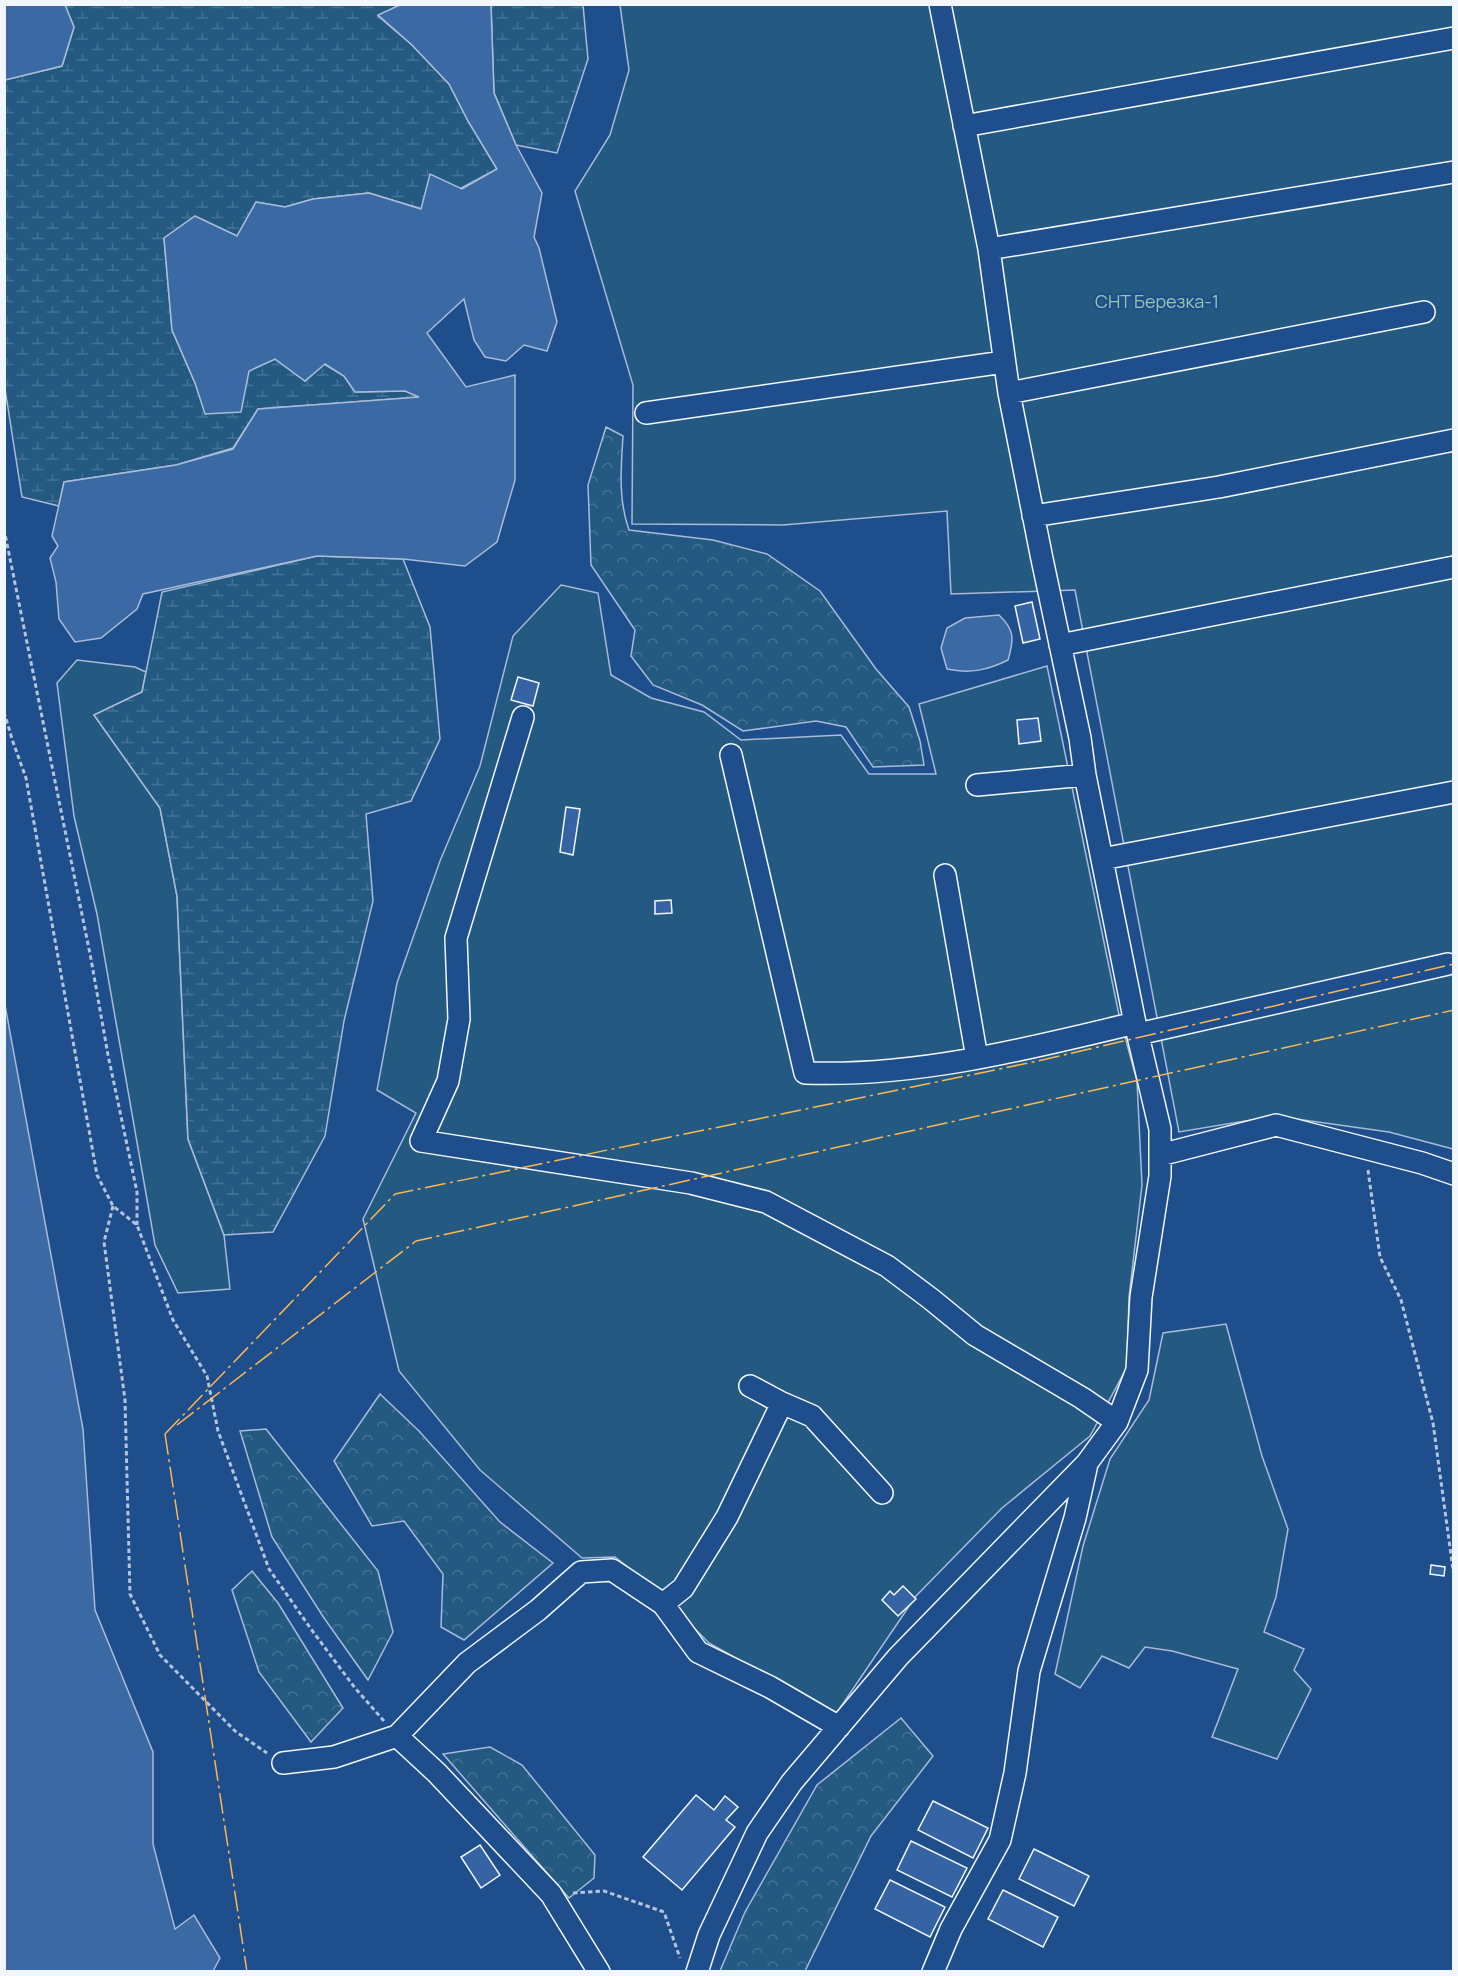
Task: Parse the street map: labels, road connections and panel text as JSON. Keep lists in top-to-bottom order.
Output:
{
  "parks": ["СНТ Березка-1"]
}
